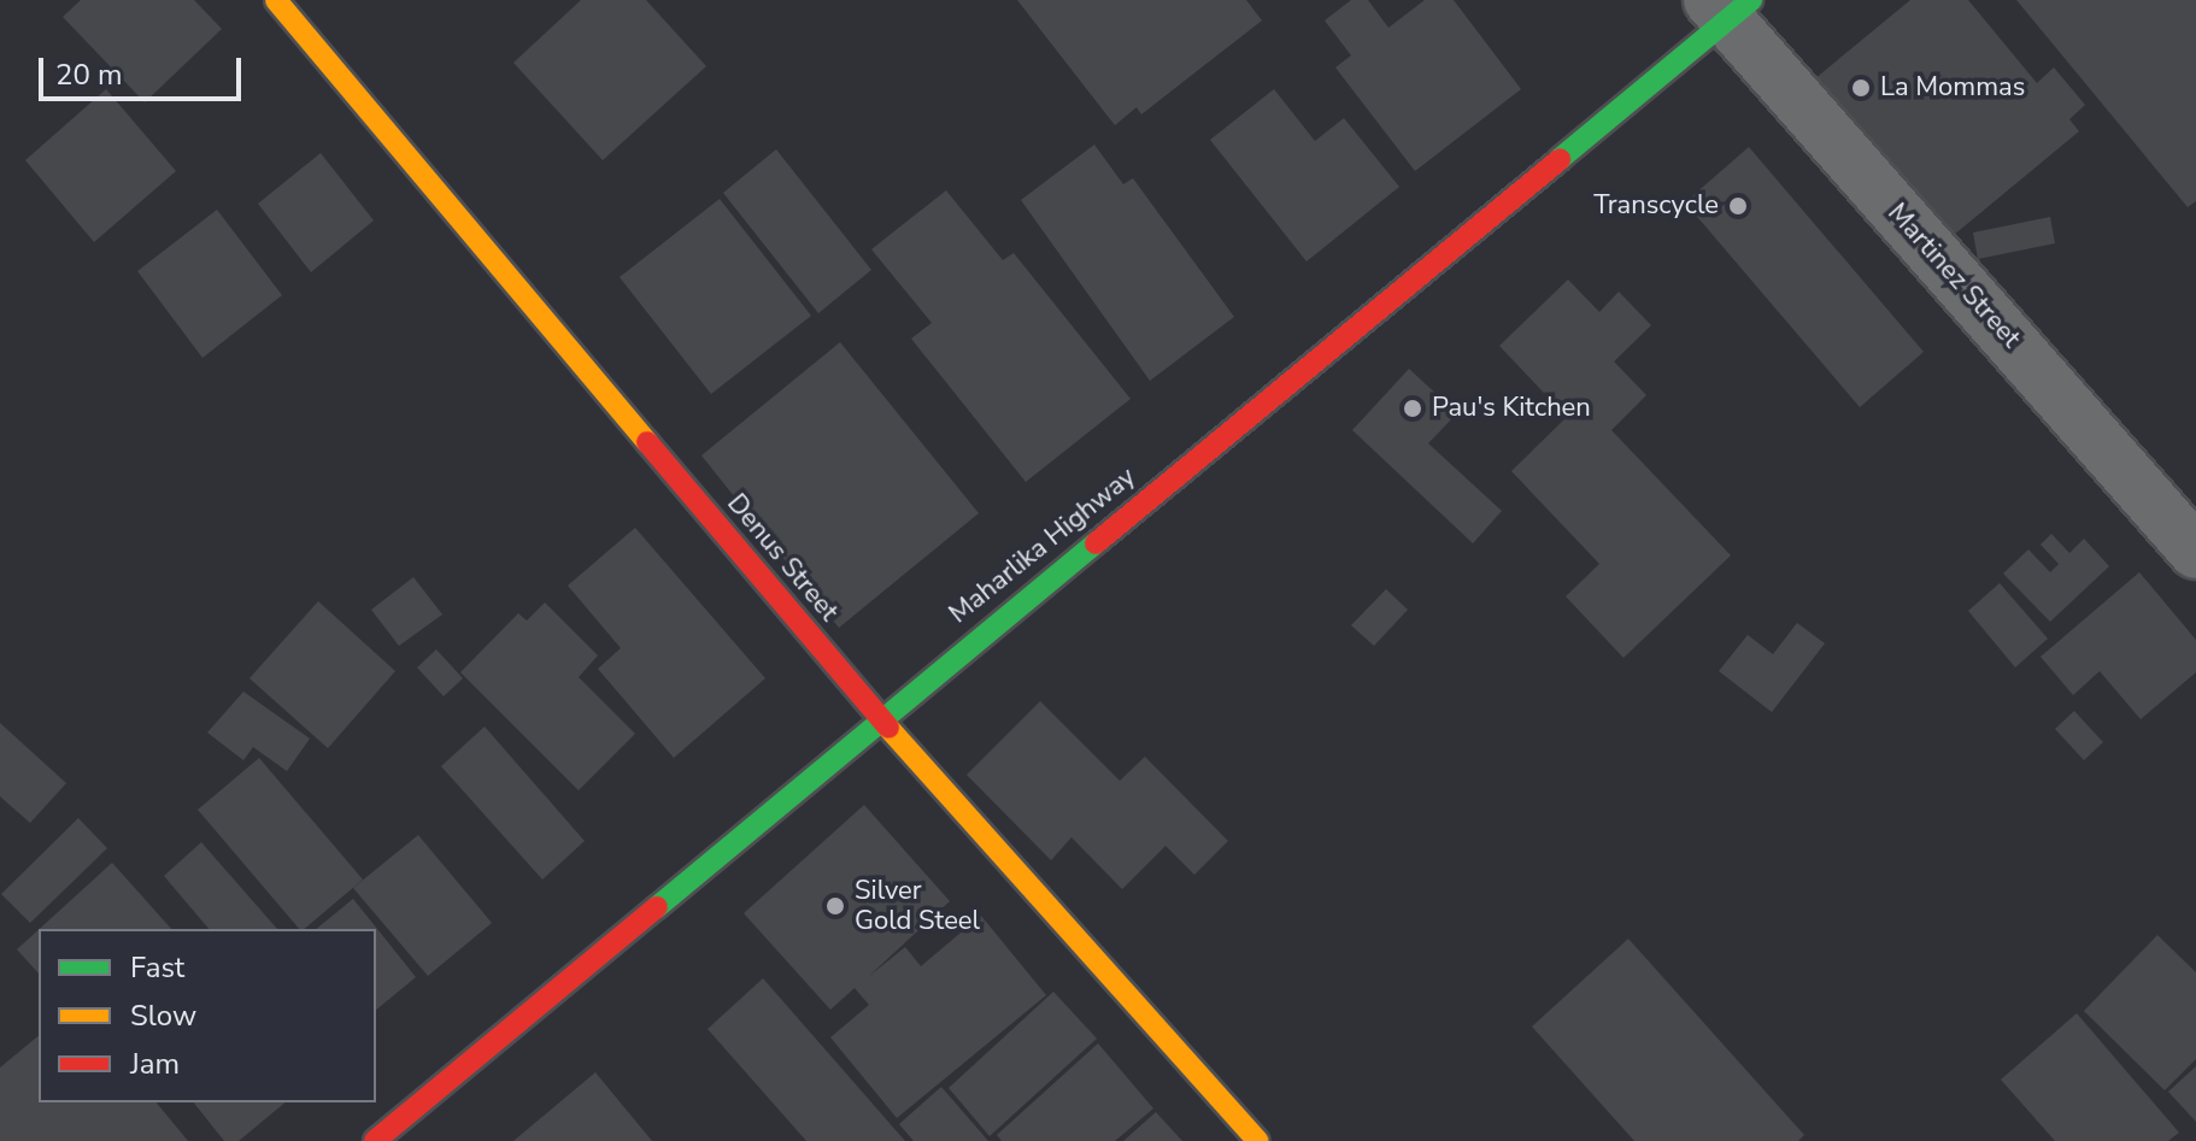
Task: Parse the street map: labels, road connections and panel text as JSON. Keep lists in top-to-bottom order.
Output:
{
  "streets": {
    "main road": ["Maharlika Highway", "Denus Street"],
    "street": ["Martinez Street"]
  },
  "crossings": [
    ["Martinez Street", "Maharlika Highway"],
    ["Maharlika Highway", "Denus Street"]
  ],
  "places": [
    "La Mommas",
    "Transcycle",
    "Pau's Kitchen",
    "Silver Gold Steel"
  ],
  "legend": ["Fast", "Slow", "Jam"],
  "scale_bar": "20 m"
}
